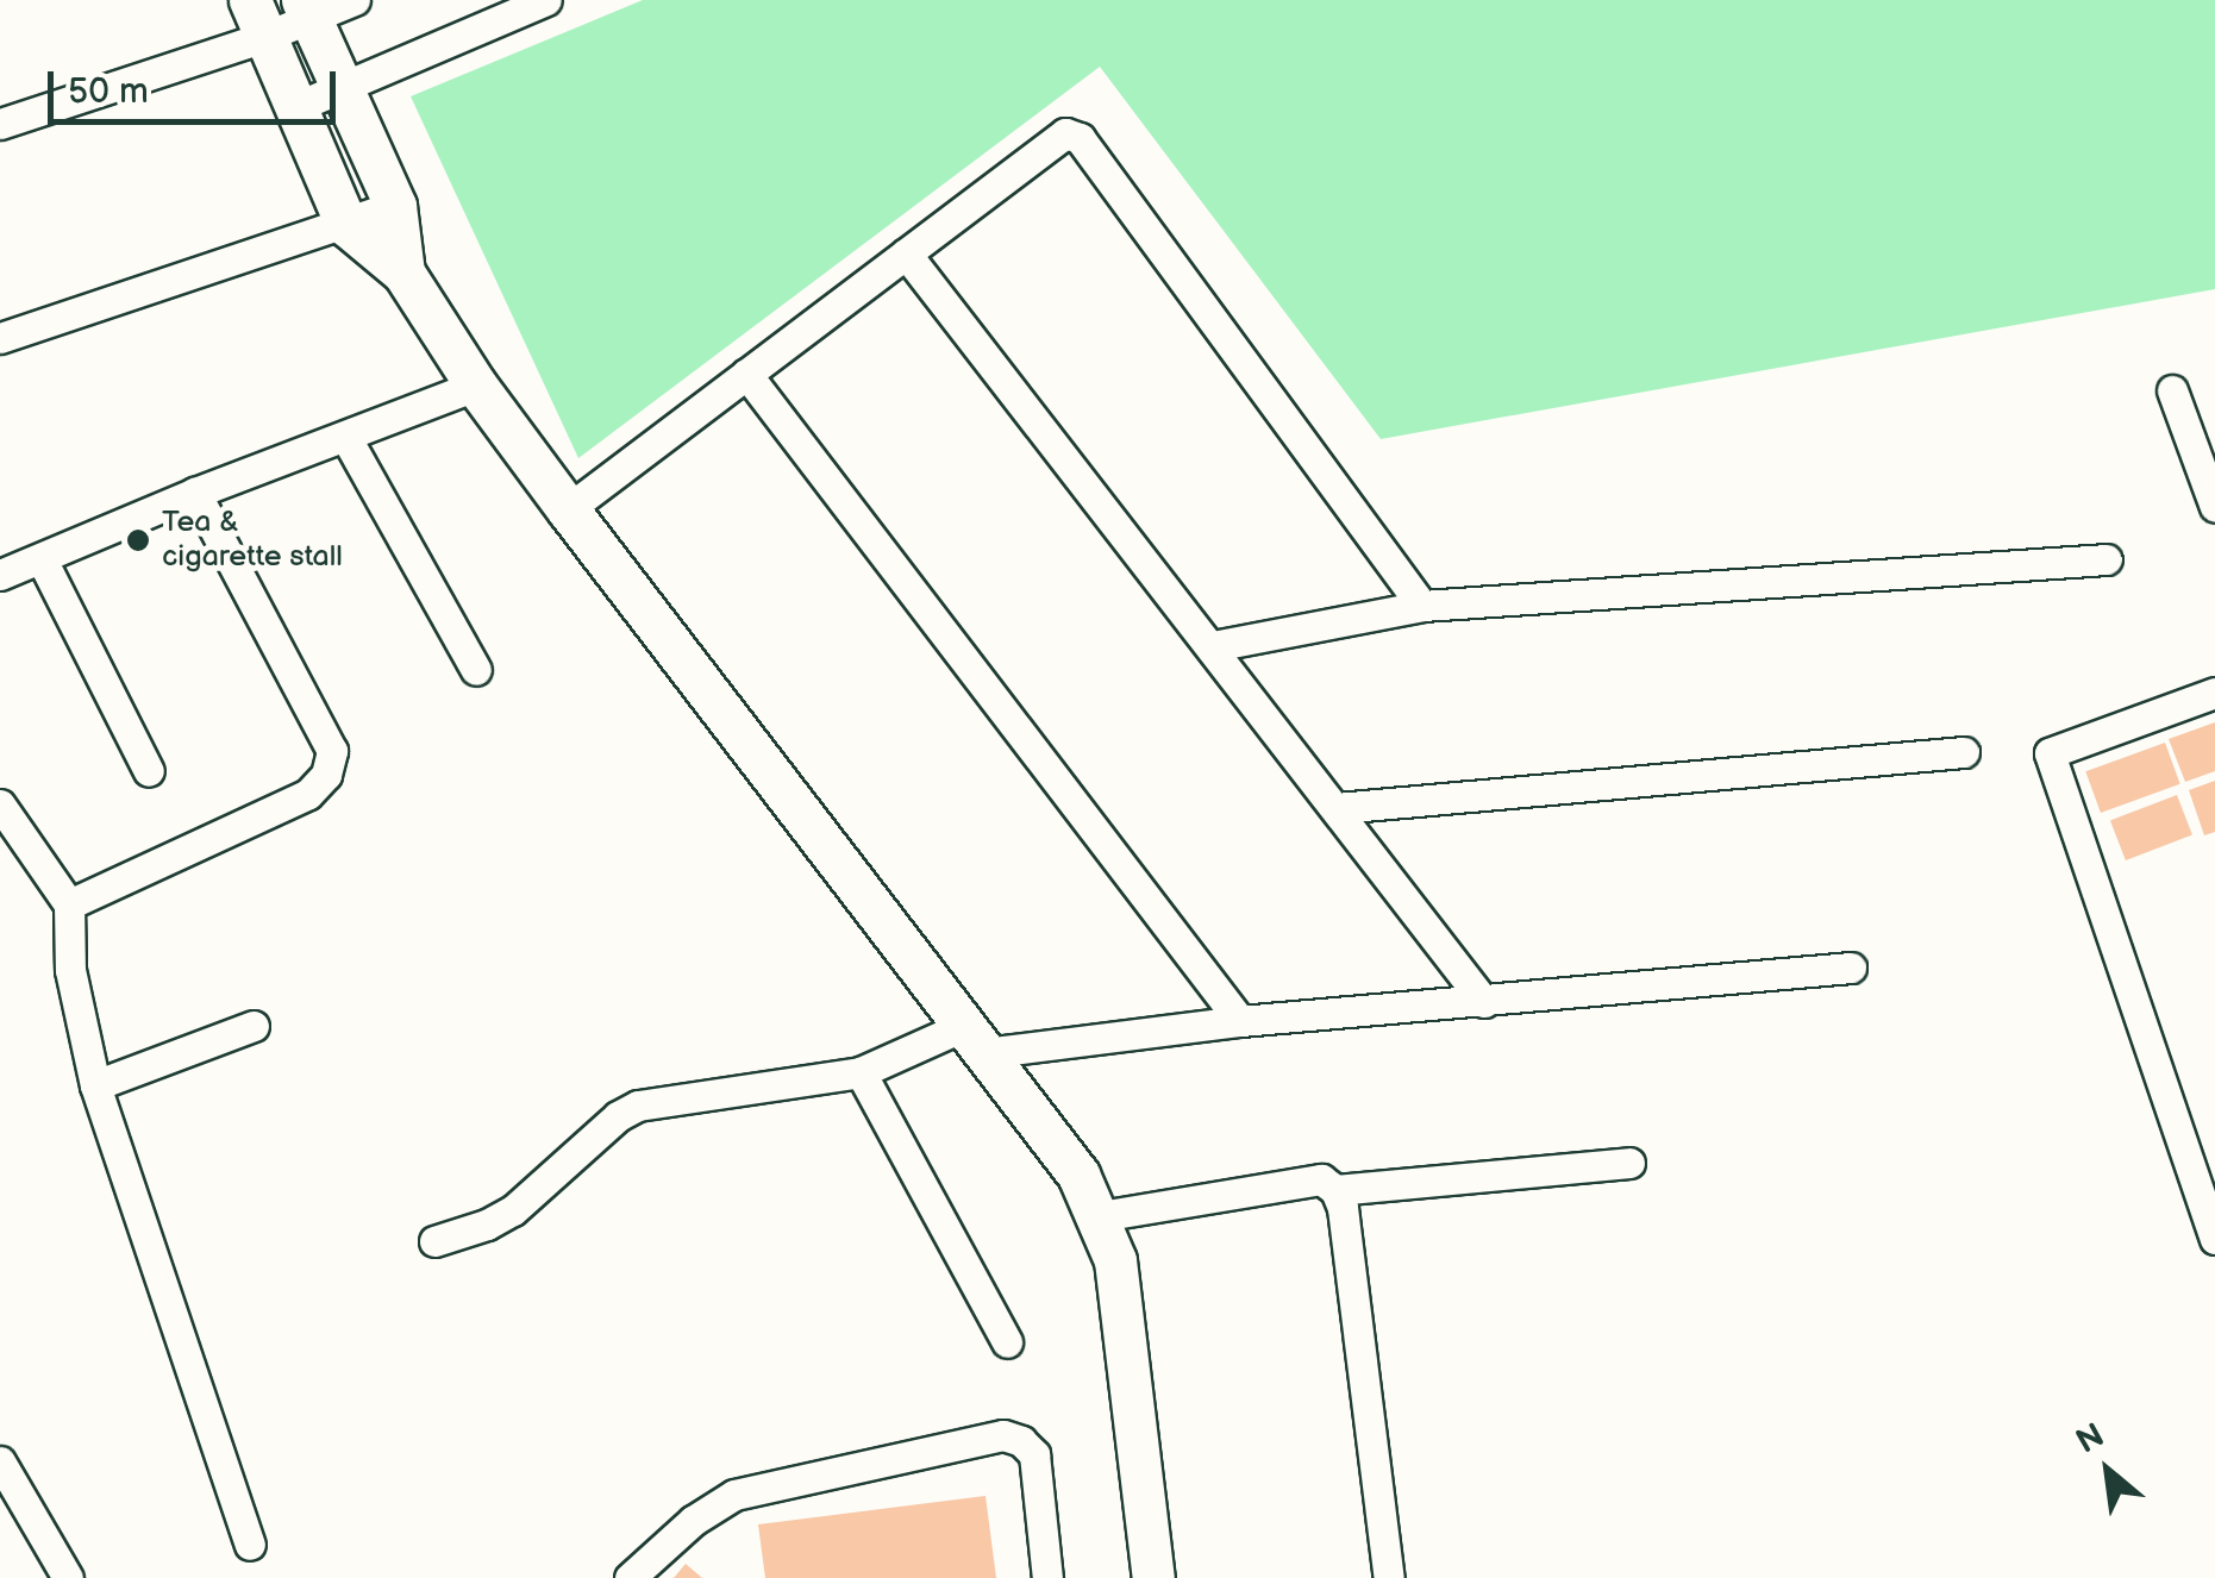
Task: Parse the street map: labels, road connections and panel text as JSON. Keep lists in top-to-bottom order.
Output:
{
  "places": ["Tea & cigarette stall"],
  "scale_bar": "50 m",
  "north": "top left"
}
